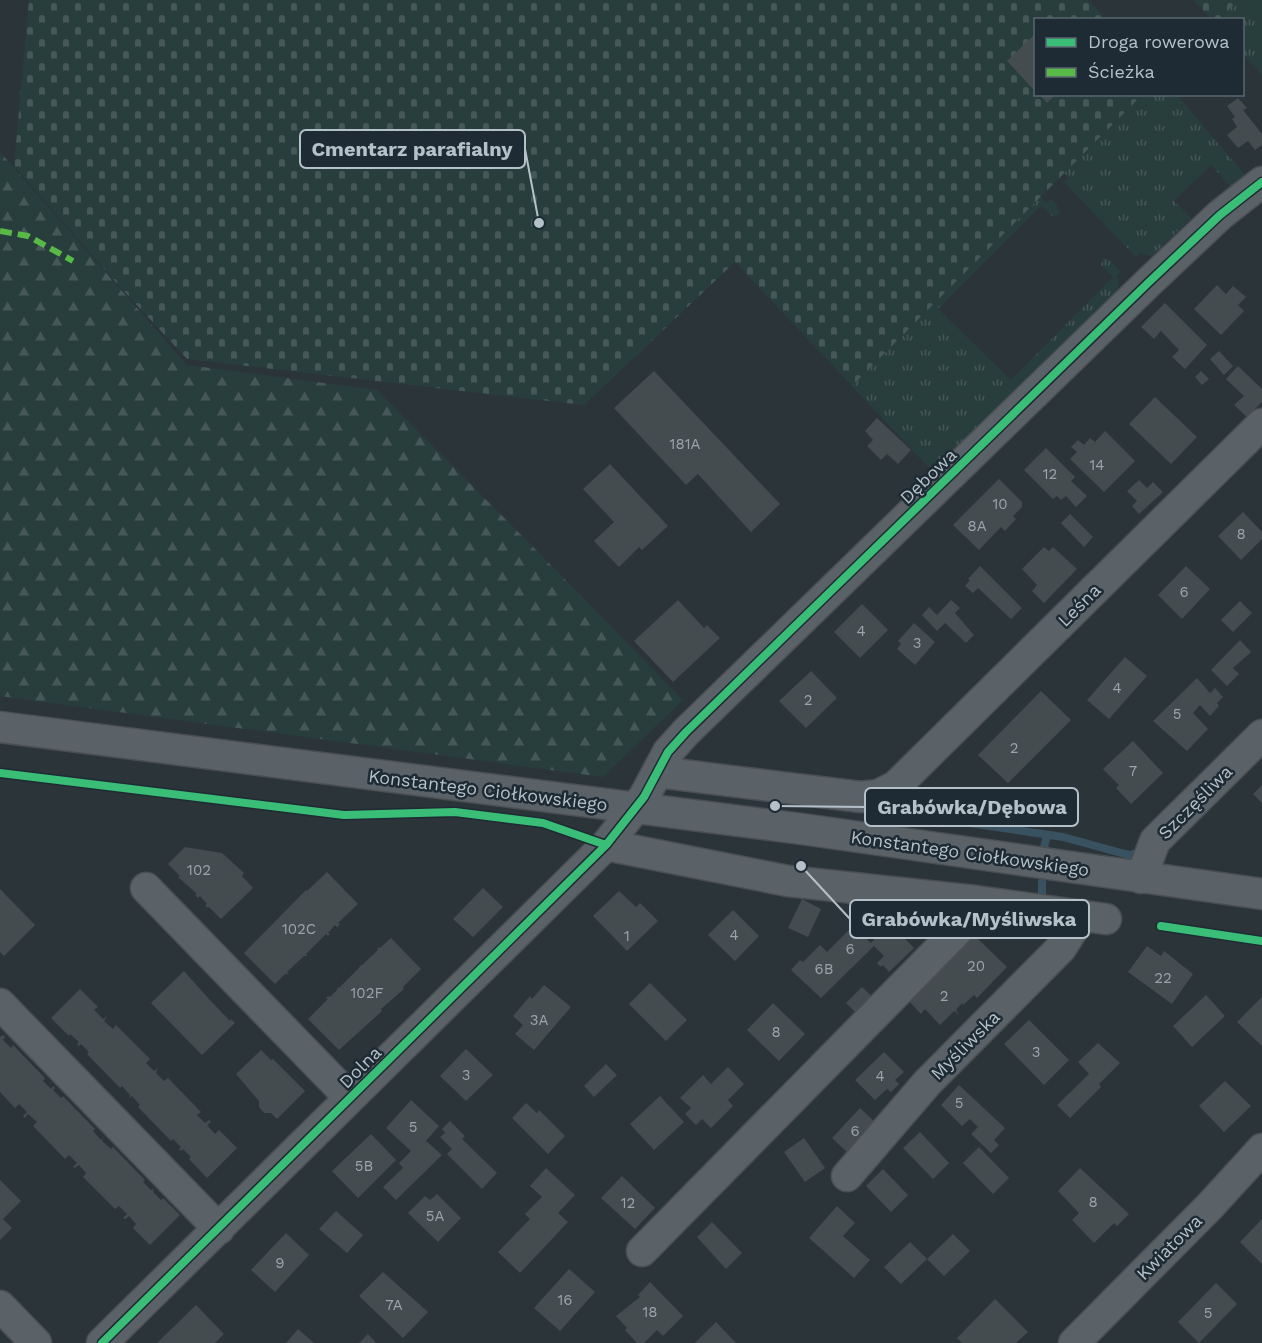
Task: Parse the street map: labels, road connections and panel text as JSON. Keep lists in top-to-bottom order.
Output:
{
  "streets": {
    "street": [
      "Dębowa",
      "Leśna",
      "Konstantego Ciołkowskiego",
      "Szczęśliwa",
      "Myśliwska",
      "Dolna",
      "Kwiatowa"
    ]
  },
  "crossings": [
    ["Dębowa", "Leśna"],
    ["Dębowa", "Konstantego Ciołkowskiego"],
    ["Dębowa", "Dolna"],
    ["Konstantego Ciołkowskiego", "Szczęśliwa"],
    ["Konstantego Ciołkowskiego", "Dolna"]
  ],
  "places": ["Cmentarz parafialny", "Grabówka/Dębowa", "Grabówka/Myśliwska"],
  "house_numbers": [
    "181A",
    "14",
    "12",
    "10",
    "8A",
    "8",
    "6",
    "4",
    "3",
    "4",
    "2",
    "5",
    "2",
    "7",
    "102",
    "102C",
    "4",
    "1",
    "6",
    "20",
    "6B",
    "22",
    "102F",
    "2",
    "3A",
    "8",
    "3",
    "3",
    "4",
    "5",
    "5",
    "6",
    "5B",
    "8",
    "12",
    "5A",
    "9",
    "16",
    "7A",
    "18",
    "5"
  ],
  "legend": ["Droga rowerowa", "Ścieżka"]
}
